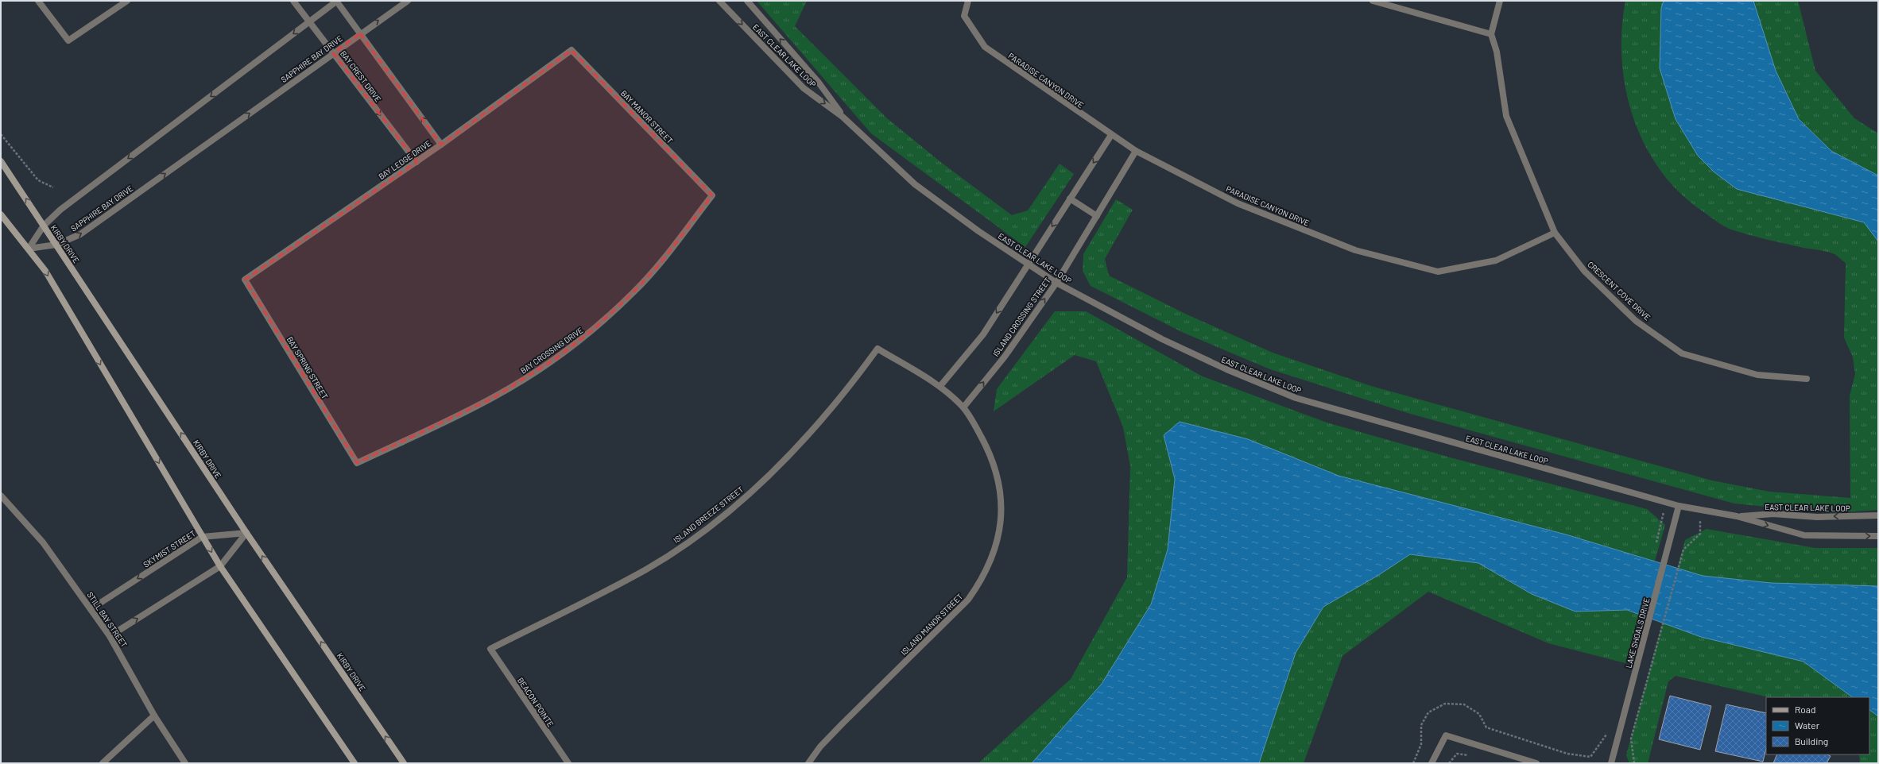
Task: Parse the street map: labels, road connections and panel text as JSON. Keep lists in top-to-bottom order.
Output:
{
  "streets": {
    "main road": ["KIRBY DRIVE"],
    "street": [
      "EAST CLEAR LAKE LOOP",
      "SAPPHIRE BAY DRIVE",
      "BAY CREST DRIVE",
      "PARADISE CANYON DRIVE",
      "BAY MANOR STREET",
      "BAY LEDGE DRIVE",
      "CRESCENT COVE DRIVE",
      "ISLAND CROSSING STREET",
      "BAY CROSSING DRIVE",
      "BAY SPRING STREET",
      "ISLAND BREEZE STREET",
      "SKYMIST STREET",
      "STILL BAY STREET",
      "ISLAND MANOR STREET",
      "LAKE SHOALS DRIVE",
      "BEACON POINTE"
    ]
  },
  "crossings": [
    ["EAST CLEAR LAKE LOOP", "ISLAND CROSSING STREET"],
    ["EAST CLEAR LAKE LOOP", "LAKE SHOALS DRIVE"],
    ["SAPPHIRE BAY DRIVE", "BAY CREST DRIVE"],
    ["SAPPHIRE BAY DRIVE", "KIRBY DRIVE"],
    ["BAY CREST DRIVE", "BAY LEDGE DRIVE"],
    ["PARADISE CANYON DRIVE", "CRESCENT COVE DRIVE"],
    ["PARADISE CANYON DRIVE", "ISLAND CROSSING STREET"],
    ["BAY MANOR STREET", "BAY LEDGE DRIVE"],
    ["BAY MANOR STREET", "BAY CROSSING DRIVE"],
    ["BAY LEDGE DRIVE", "BAY SPRING STREET"],
    ["KIRBY DRIVE", "SKYMIST STREET"],
    ["ISLAND CROSSING STREET", "ISLAND MANOR STREET"],
    ["BAY CROSSING DRIVE", "BAY SPRING STREET"],
    ["ISLAND BREEZE STREET", "ISLAND MANOR STREET"],
    ["ISLAND BREEZE STREET", "BEACON POINTE"],
    ["SKYMIST STREET", "STILL BAY STREET"]
  ],
  "legend": ["Road", "Water", "Building"]
}
